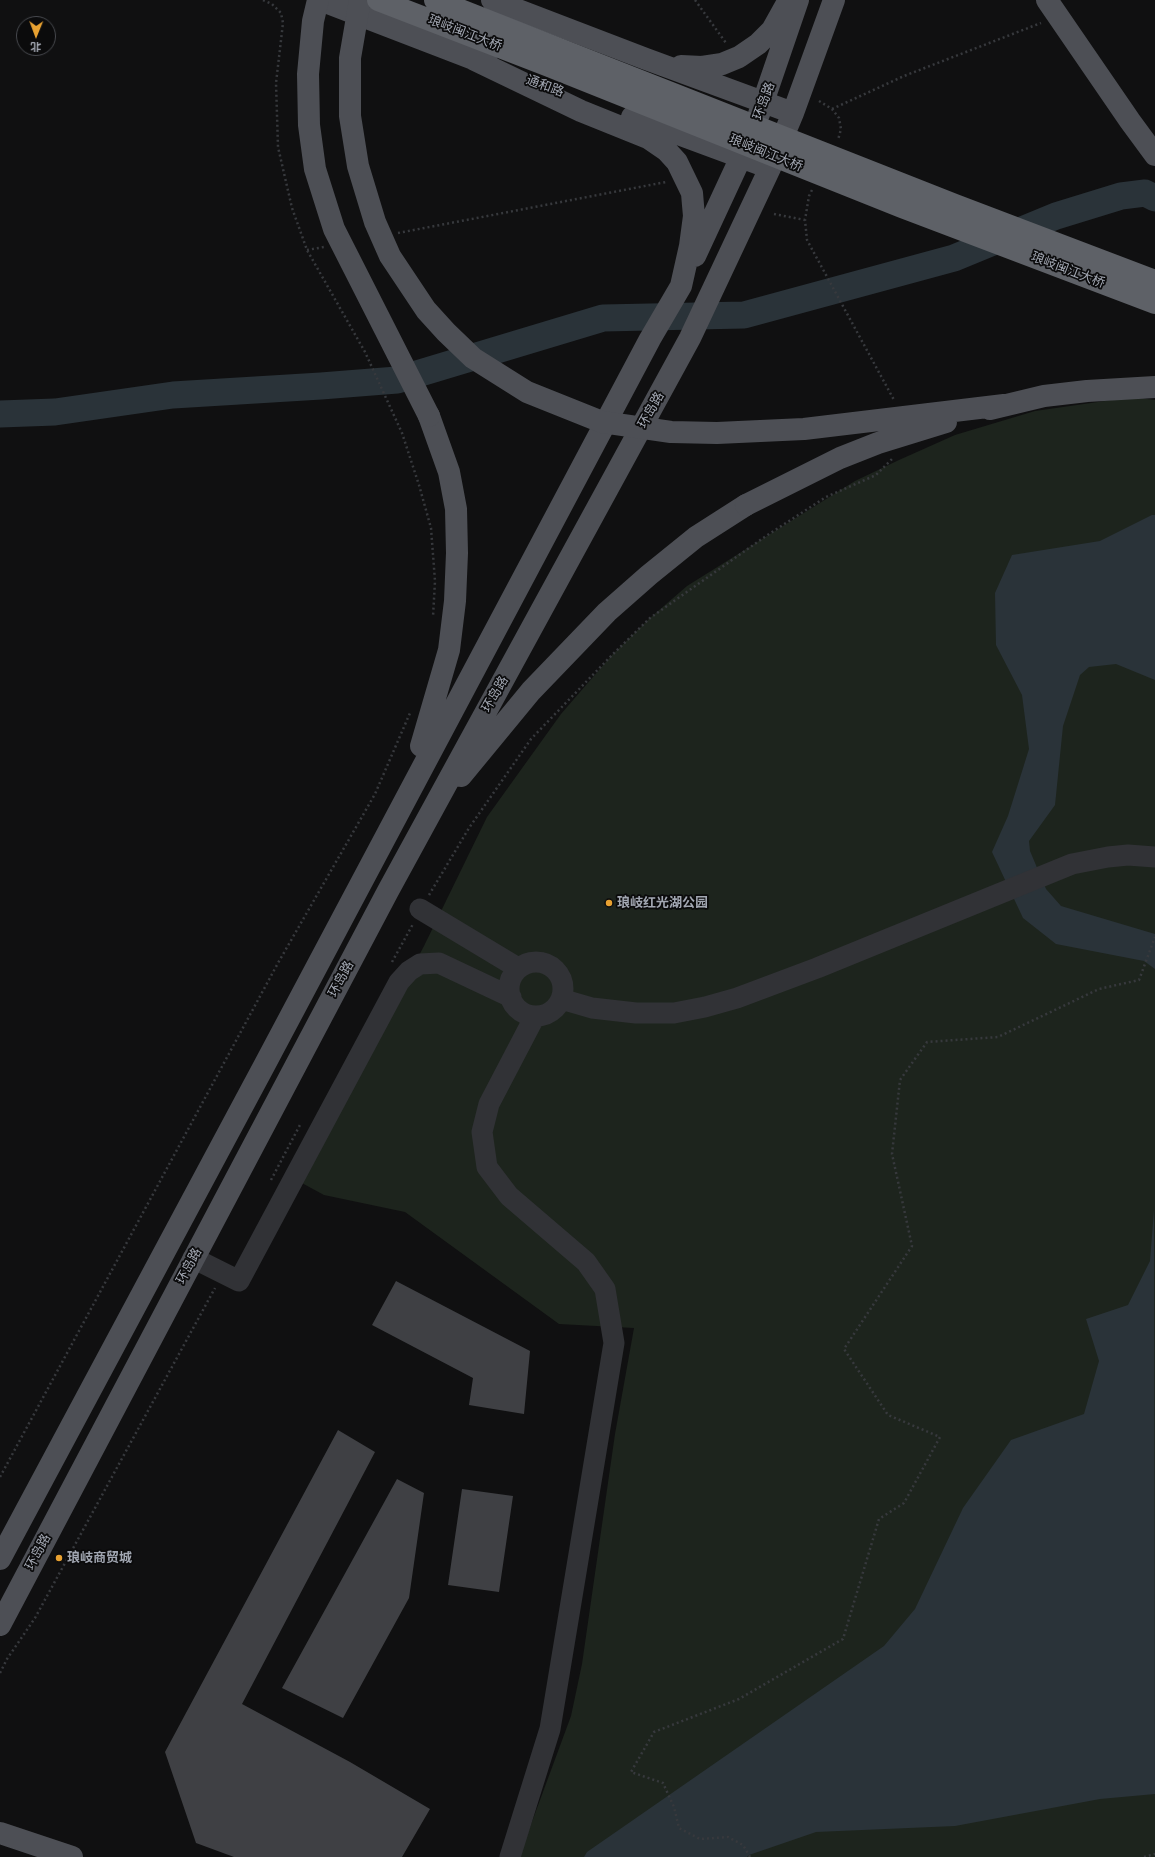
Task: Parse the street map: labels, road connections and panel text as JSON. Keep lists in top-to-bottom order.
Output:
{
  "streets": {
    "highway": ["琅岐闽江大桥"],
    "main road": ["通和路", "环岛路"]
  },
  "crossings": [
    ["通和路", "环岛路"]
  ],
  "places": ["琅岐红光湖公园", "琅岐商贸城"],
  "north": "bottom"
}
